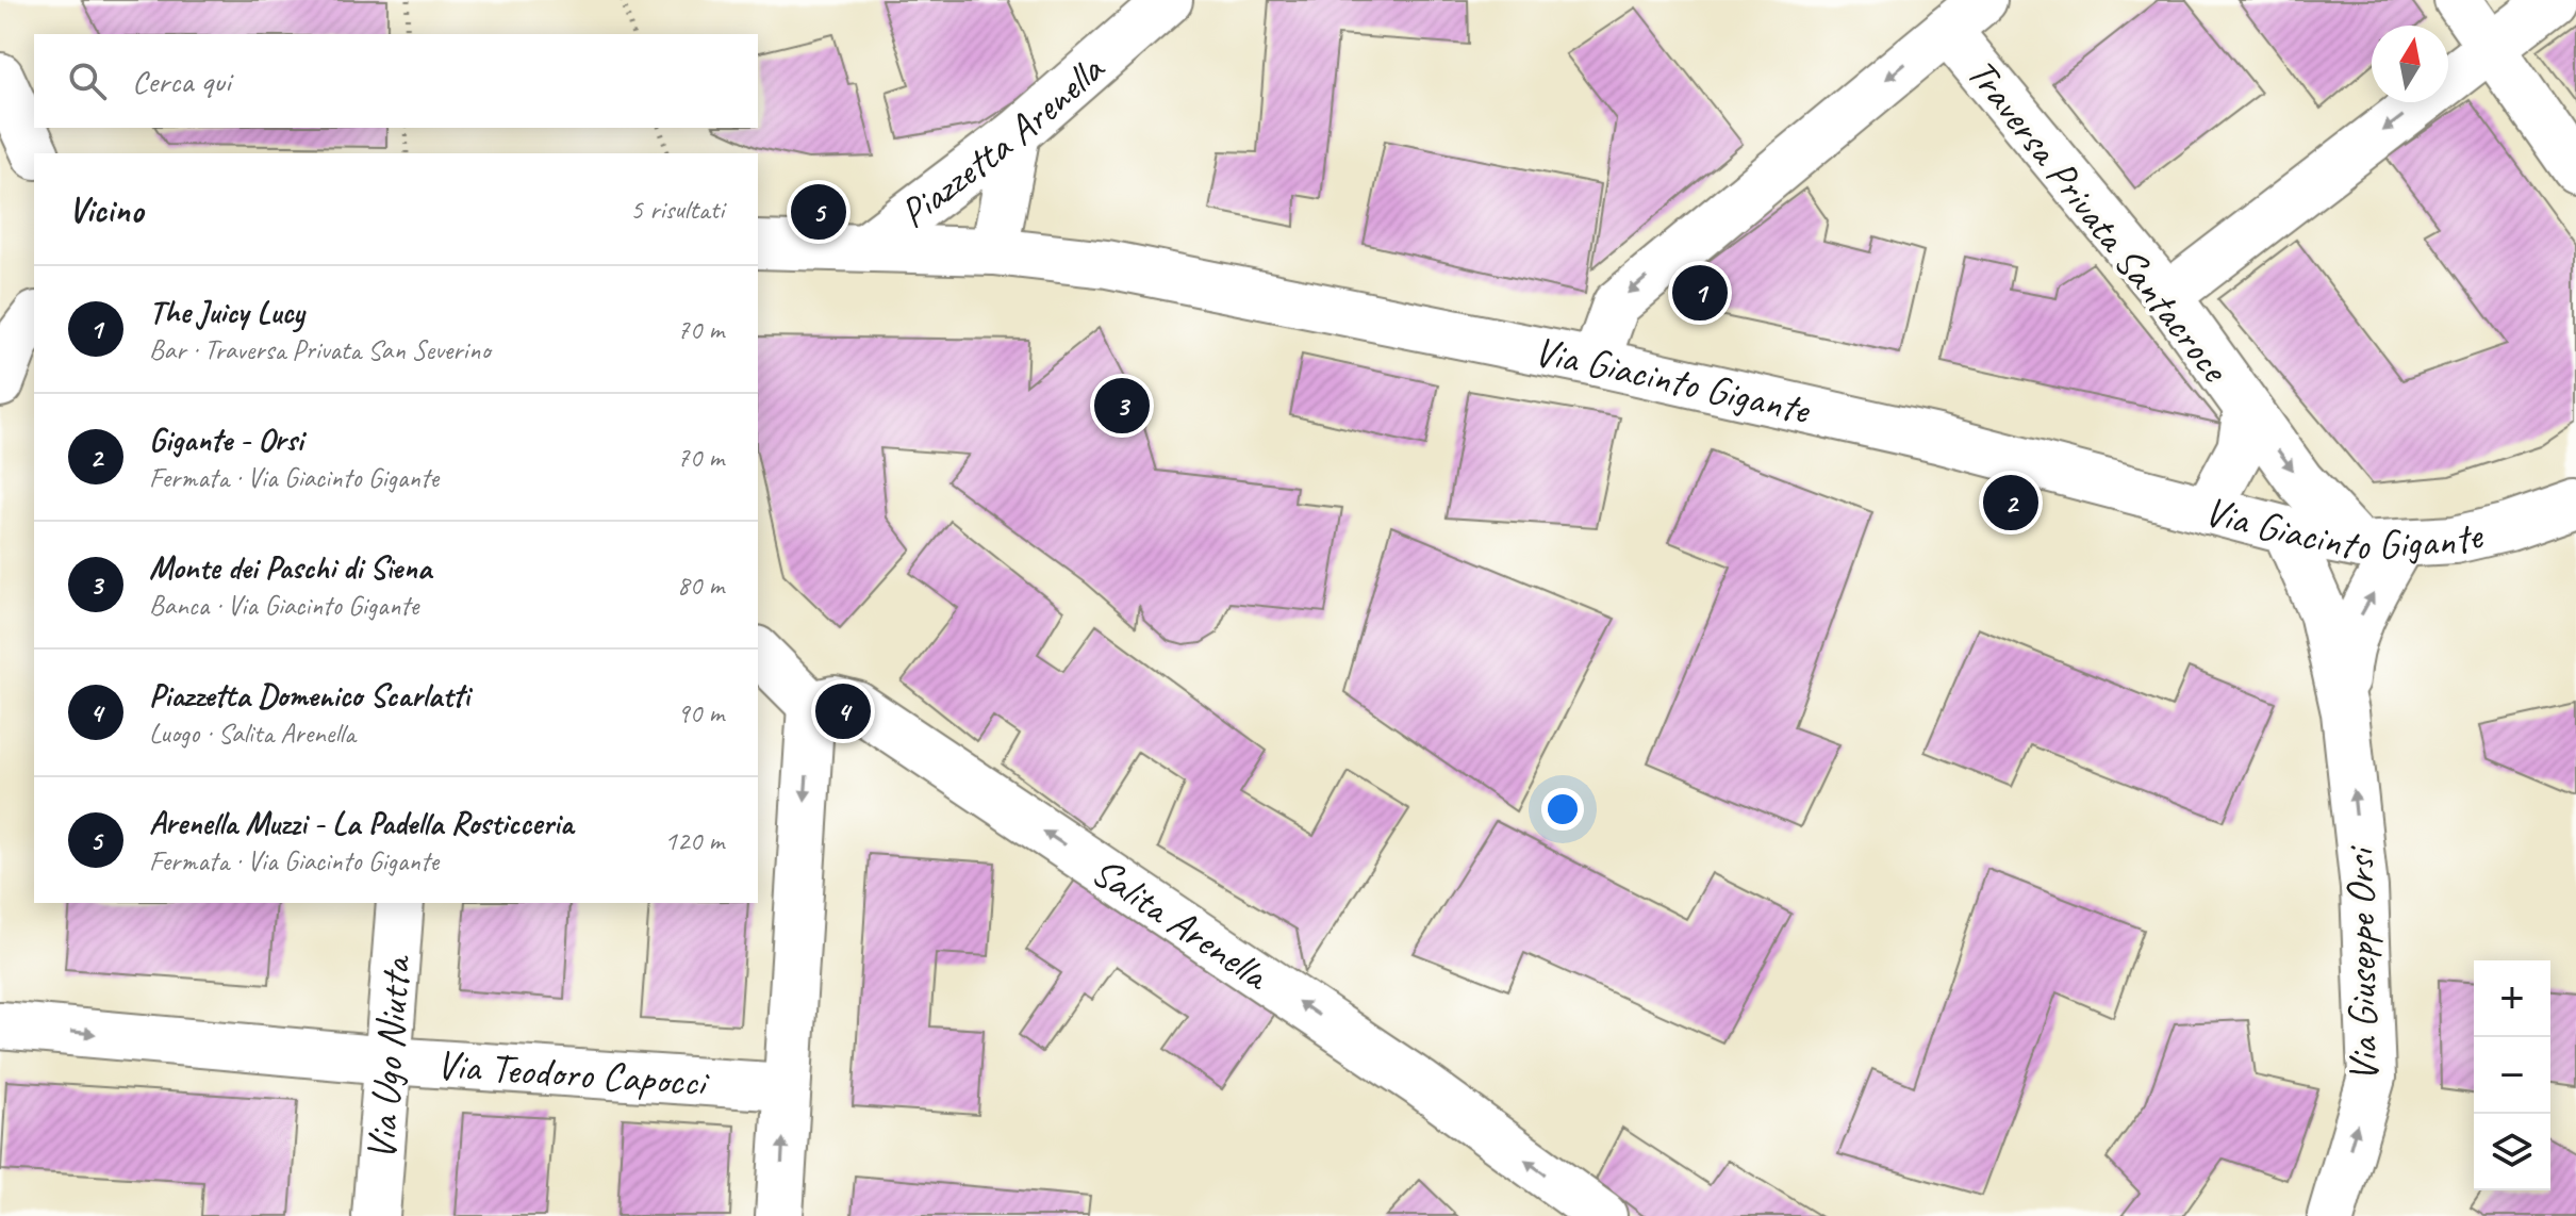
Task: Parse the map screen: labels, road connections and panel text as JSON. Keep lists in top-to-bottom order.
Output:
{
  "streets": {
    "main road": [
      "Piazzetta Arenella",
      "Traversa Privata Santacroce",
      "Via Giacinto Gigante",
      "Salita Arenella",
      "Via Giuseppe Orsi",
      "Via Ugo Niutta",
      "Via Teodoro Capocci"
    ]
  },
  "crossings": [
    ["Piazzetta Arenella", "Via Giacinto Gigante"],
    ["Traversa Privata Santacroce", "Via Giacinto Gigante"],
    ["Traversa Privata Santacroce", "Via Giuseppe Orsi"],
    ["Via Giacinto Gigante", "Via Giuseppe Orsi"],
    ["Via Ugo Niutta", "Via Teodoro Capocci"]
  ],
  "one_way": ["Salita Arenella", "Via Giuseppe Orsi", "Via Teodoro Capocci"],
  "north": "top",
  "page": {
    "search": "Cerca qui",
    "heading": ["Vicino", "5 risultati"],
    "pins": [
      "5",
      "1",
      "3",
      "2",
      "4"
    ],
    "list": [
      {
        "mark": "1",
        "name": "The Juicy Lucy",
        "note": "Bar · Traversa Privata San Severino",
        "value": "70 m"
      },
      {
        "mark": "2",
        "name": "Gigante - Orsi",
        "note": "Fermata · Via Giacinto Gigante",
        "value": "70 m"
      },
      {
        "mark": "3",
        "name": "Monte dei Paschi di Siena",
        "note": "Banca · Via Giacinto Gigante",
        "value": "80 m"
      },
      {
        "mark": "4",
        "name": "Piazzetta Domenico Scarlatti",
        "note": "Luogo · Salita Arenella",
        "value": "90 m"
      },
      {
        "mark": "5",
        "name": "Arenella Muzzi - La Padella Rosticceria",
        "note": "Fermata · Via Giacinto Gigante",
        "value": "120 m"
      }
    ],
    "map_buttons": ["+", "−"]
  }
}
